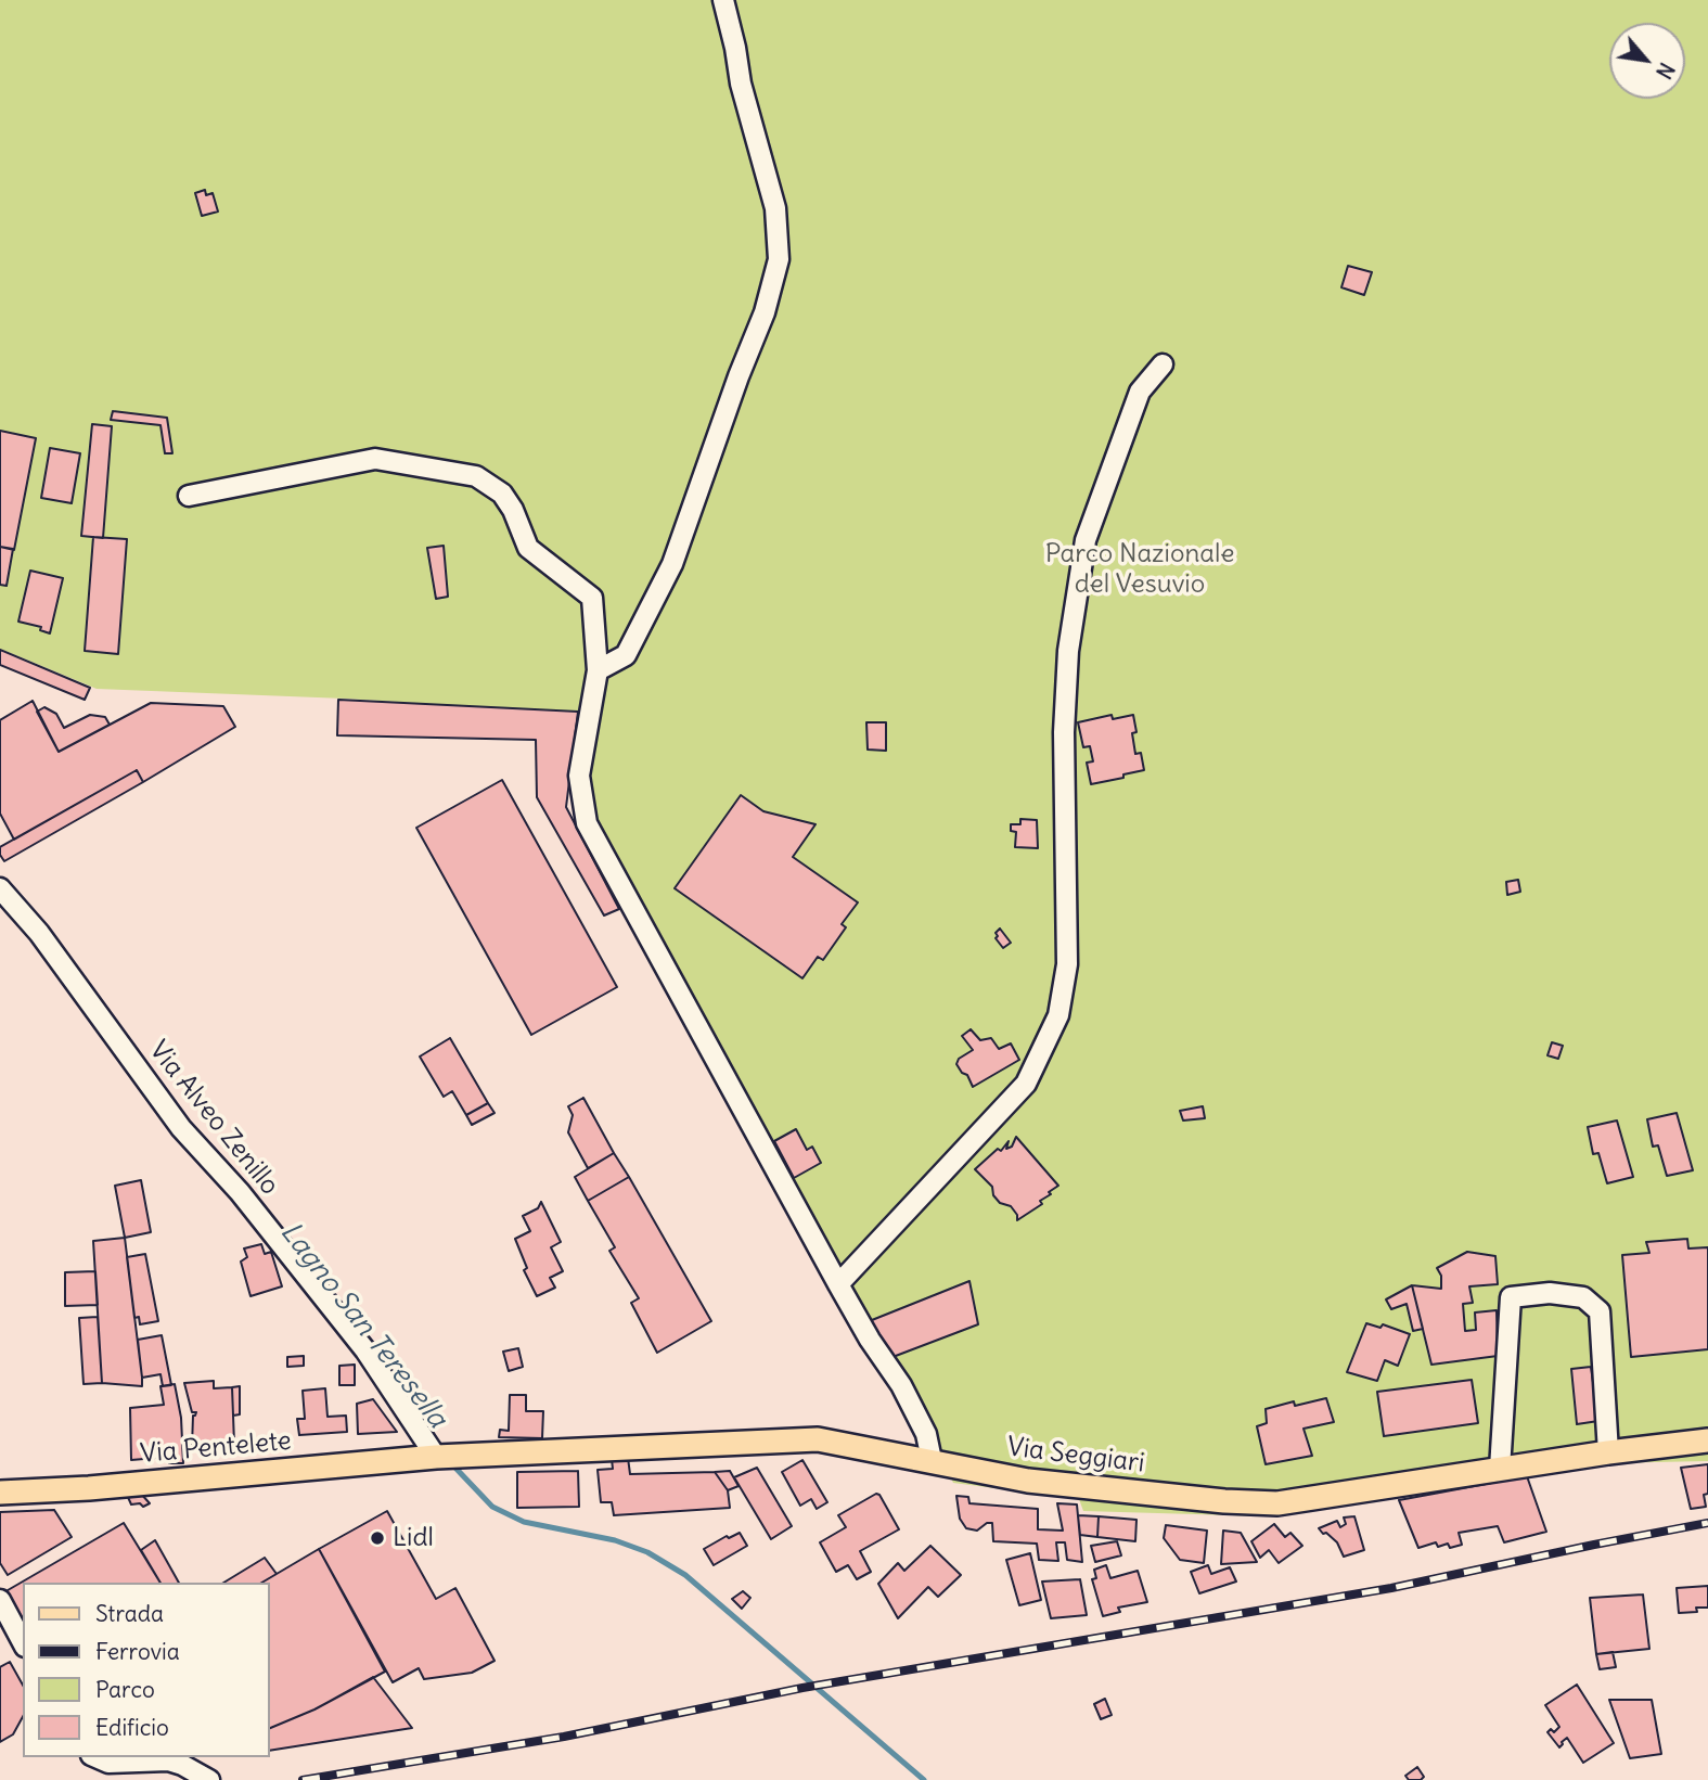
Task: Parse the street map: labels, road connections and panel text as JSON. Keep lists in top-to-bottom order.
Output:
{
  "streets": {
    "main road": ["Via Pentelete", "Via Seggiari"],
    "street": ["Via Alveo Zenillo"]
  },
  "crossings": [
    ["Via Alveo Zenillo", "Via Pentelete"],
    ["Via Alveo Zenillo", "Via Seggiari"],
    ["Via Pentelete", "Via Seggiari"]
  ],
  "water": ["Lagno San Teresella"],
  "parks": ["Parco Nazionale del Vesuvio"],
  "places": ["Lidl"],
  "legend": [
    "Strada",
    "Ferrovia",
    "Parco",
    "Edificio"
  ],
  "north": "bottom right"
}
